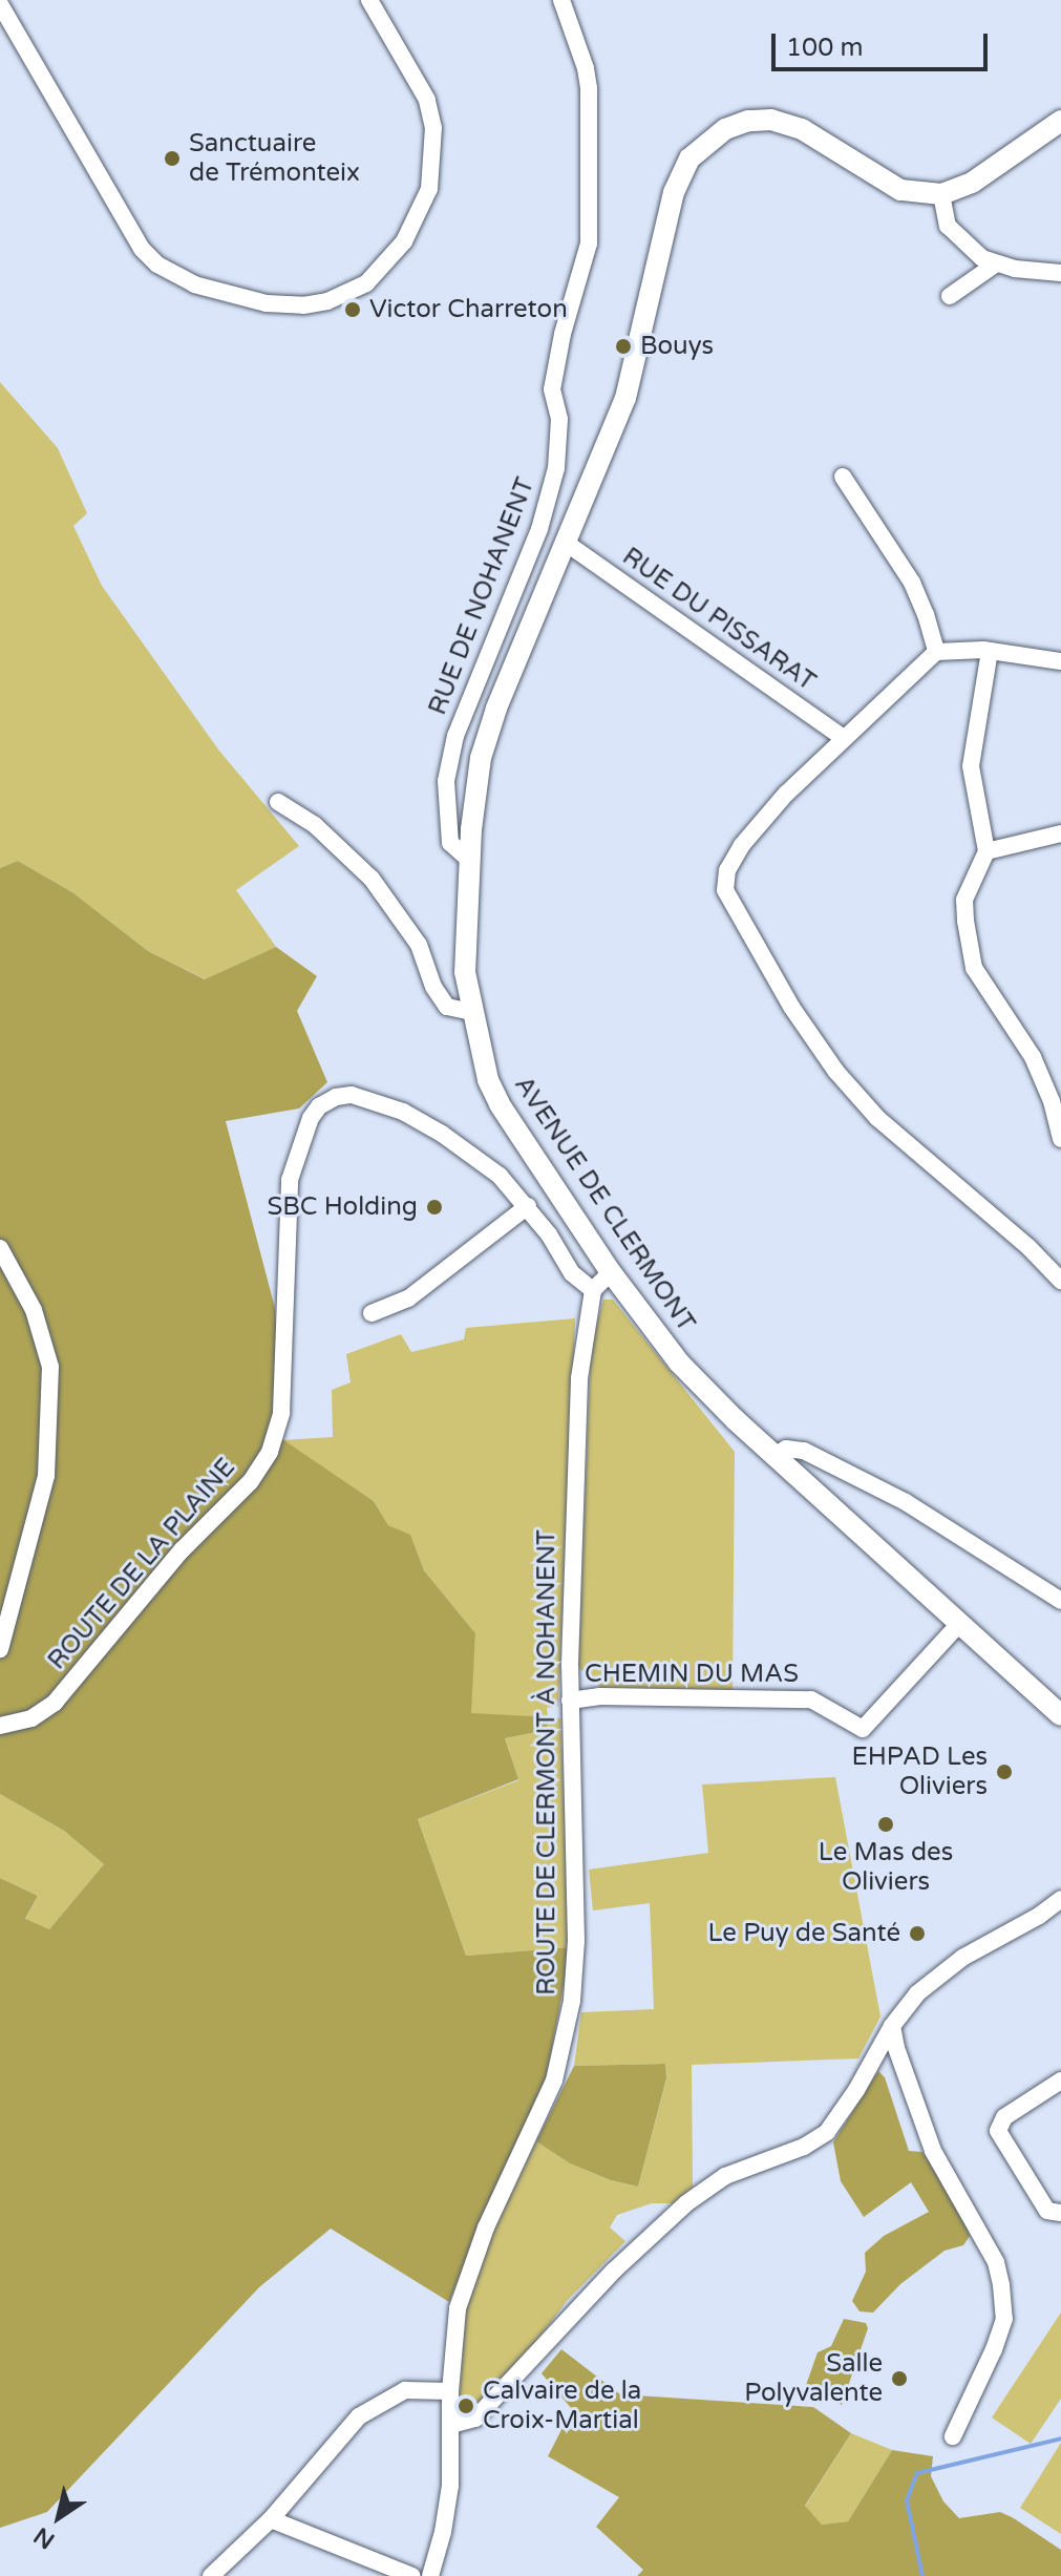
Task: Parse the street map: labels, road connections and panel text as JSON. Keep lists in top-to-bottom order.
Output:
{
  "streets": {
    "main road": ["AVENUE DE CLERMONT"],
    "street": [
      "RUE DE NOHANENT",
      "RUE DU PISSARAT",
      "ROUTE DE LA PLAINE",
      "CHEMIN DU MAS",
      "ROUTE DE CLERMONT À NOHANENT"
    ]
  },
  "crossings": [
    ["RUE DE NOHANENT", "AVENUE DE CLERMONT"],
    ["RUE DU PISSARAT", "AVENUE DE CLERMONT"],
    ["AVENUE DE CLERMONT", "CHEMIN DU MAS"],
    ["ROUTE DE LA PLAINE", "ROUTE DE CLERMONT À NOHANENT"],
    ["CHEMIN DU MAS", "ROUTE DE CLERMONT À NOHANENT"]
  ],
  "places": [
    "Sanctuaire de Trémonteix",
    "Victor Charreton",
    "Bouys",
    "SBC Holding",
    "EHPAD Les Oliviers",
    "Le Mas des Oliviers",
    "Le Puy de Santé",
    "Salle Polyvalente",
    "Calvaire de la Croix-Martial"
  ],
  "scale_bar": "100 m",
  "north": "bottom left"
}
